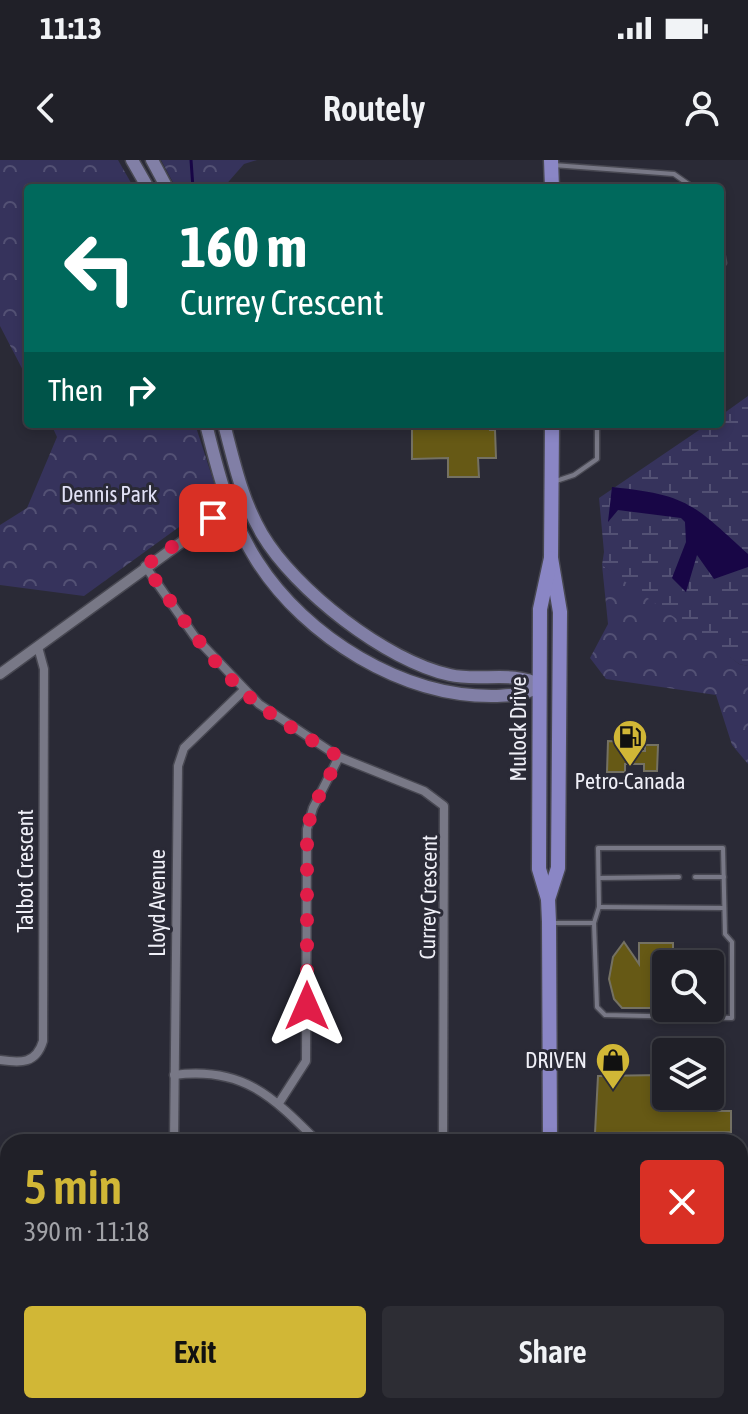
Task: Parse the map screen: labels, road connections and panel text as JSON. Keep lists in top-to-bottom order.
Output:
{
  "streets": {
    "main road": ["Mulock Drive"],
    "street": ["Talbot Crescent", "Currey Crescent", "Lloyd Avenue"]
  },
  "crossings": [
    ["Currey Crescent", "Lloyd Avenue"]
  ],
  "parks": ["Dennis Park"],
  "places": {
    "fuel station": ["Petro-Canada"],
    "shop": ["DRIVEN"]
  },
  "page": {
    "status": "11:13",
    "header": "Routely",
    "turn": ["160 m", "Currey Crescent"],
    "then": "Then",
    "heading": ["5 min", "390 m · 11:18"],
    "buttons": ["Exit", "Share"]
  }
}
